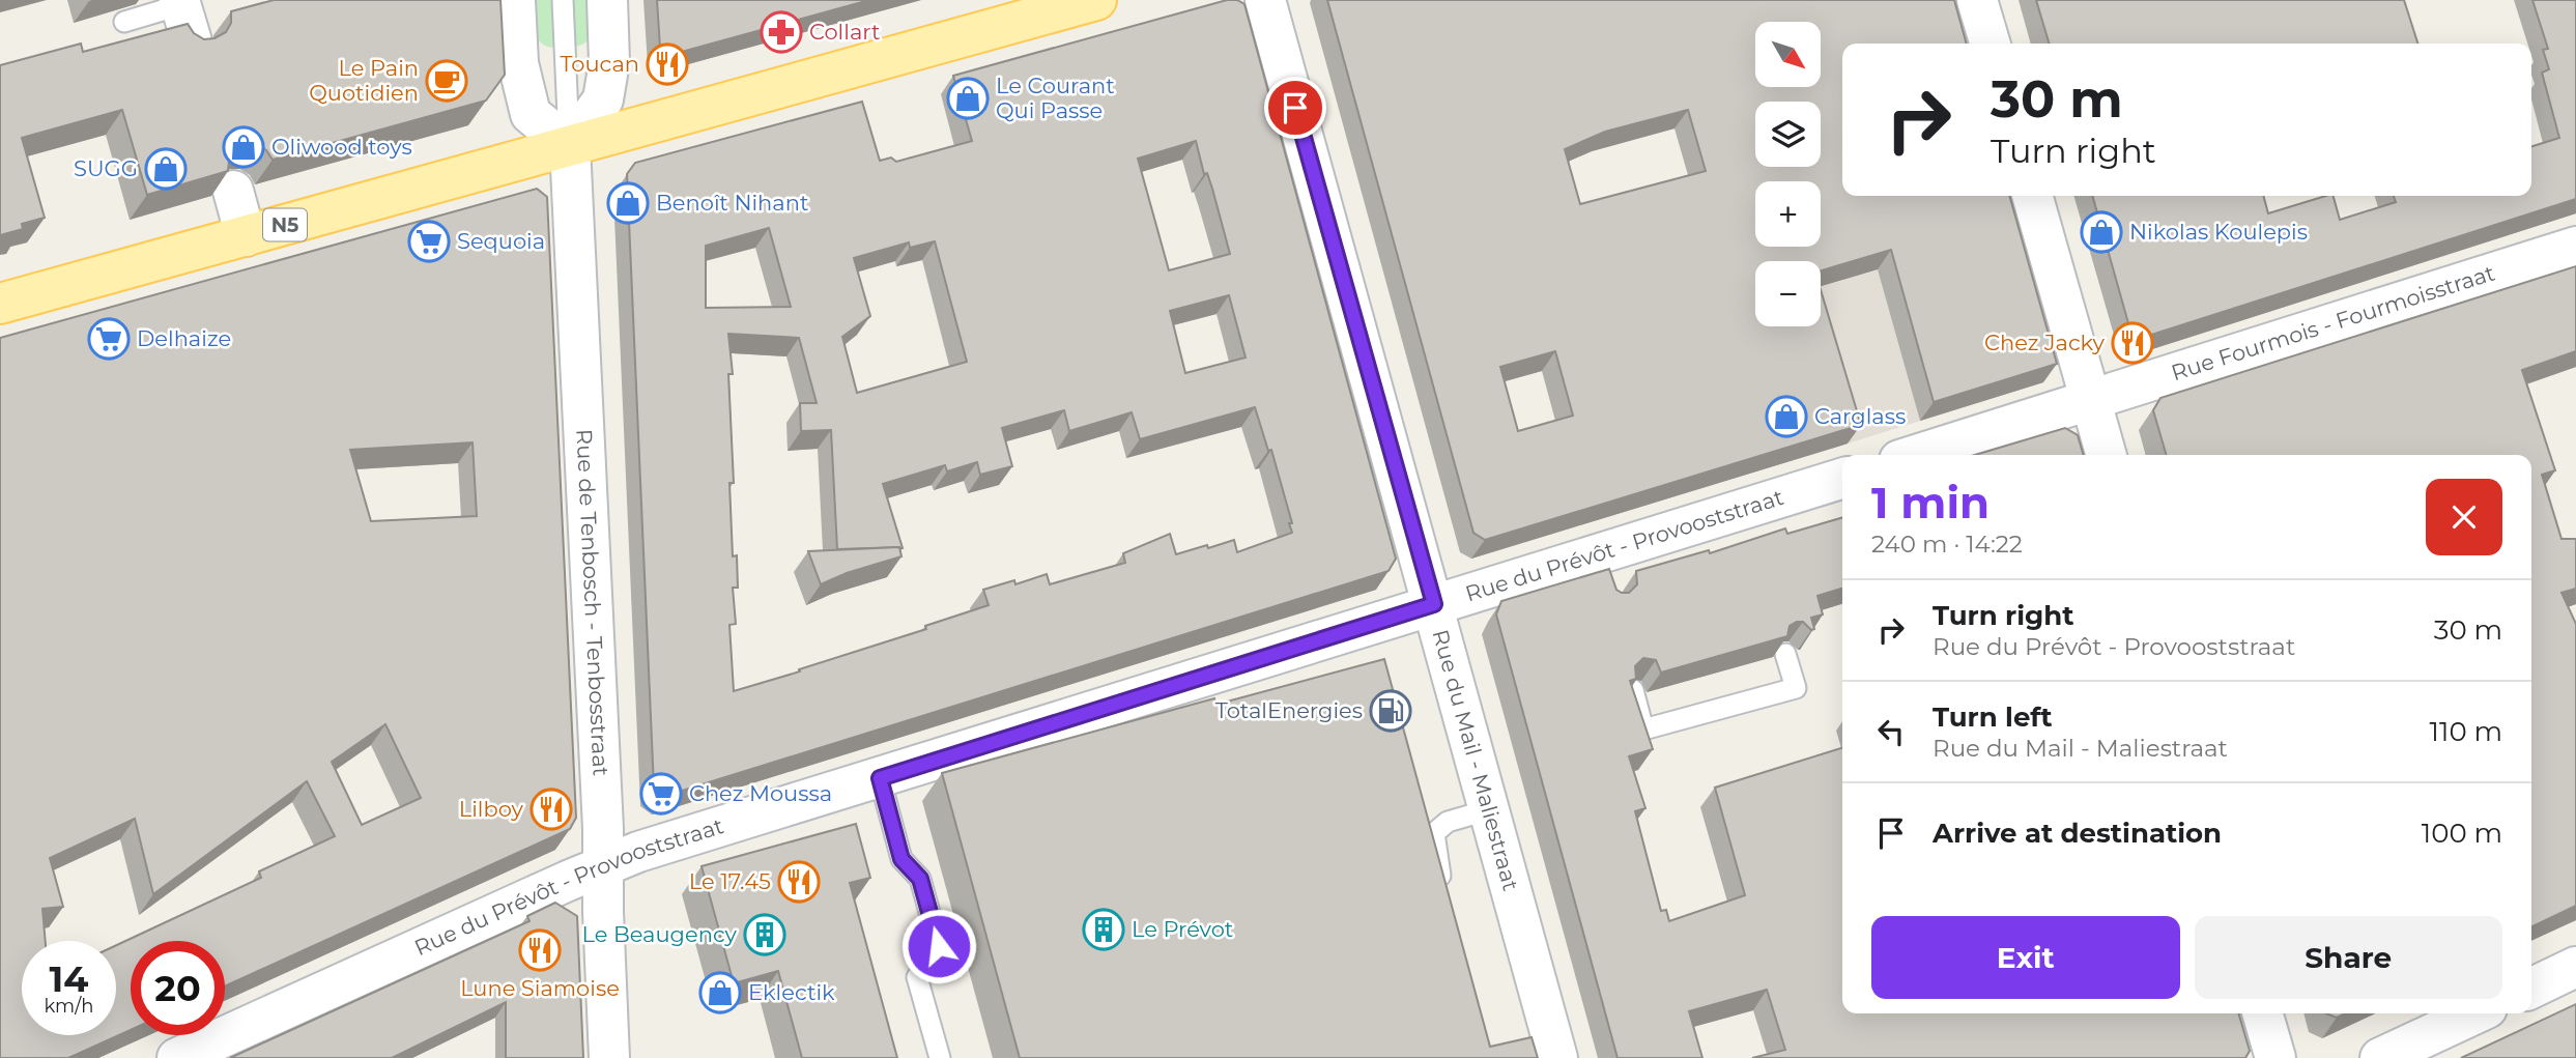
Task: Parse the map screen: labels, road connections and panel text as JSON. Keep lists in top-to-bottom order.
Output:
{
  "streets": {
    "main road": ["N5"],
    "street": [
      "Rue Fourmois - Fourmoisstraat",
      "Rue du Prévôt - Provooststraat",
      "Rue de Tenbosch - Tenbosstraat",
      "Rue du Mail - Maliestraat"
    ]
  },
  "crossings": [
    ["N5", "Rue de Tenbosch - Tenbosstraat"],
    ["Rue du Prévôt - Provooststraat", "Rue de Tenbosch - Tenbosstraat"],
    ["Rue du Prévôt - Provooststraat", "Rue du Mail - Maliestraat"]
  ],
  "places": {
    "pharmacy": ["Collart"],
    "restaurant": [
      "Toucan",
      "Chez Jacky",
      "Lilboy",
      "Le 17.45",
      "Lune Siamoise"
    ],
    "cafe": ["Le Pain Quotidien"],
    "shop": [
      "Le Courant Qui Passe",
      "Oliwood toys",
      "SUGG",
      "Benoît Nihant",
      "Nikolas Koulepis",
      "Carglass",
      "Eklectik"
    ],
    "supermarket": ["Sequoia", "Delhaize", "Chez Moussa"],
    "fuel station": ["TotalEnergies"],
    "building": ["Le Prévot", "Le Beaugency"]
  },
  "north": "bottom right",
  "page": {
    "map_buttons": ["+", "−"],
    "turn": ["30 m", "Turn right"],
    "heading": ["1 min", "240 m · 14:22"],
    "list": [
      {
        "name": "Turn right",
        "note": "Rue du Prévôt - Provooststraat",
        "value": "30 m"
      },
      {
        "name": "Turn left",
        "note": "Rue du Mail - Maliestraat",
        "value": "110 m"
      },
      {
        "name": "Arrive at destination",
        "value": "100 m"
      }
    ],
    "buttons": ["Exit", "Share"],
    "speed": "14 km/h",
    "limit": "20"
  }
}
